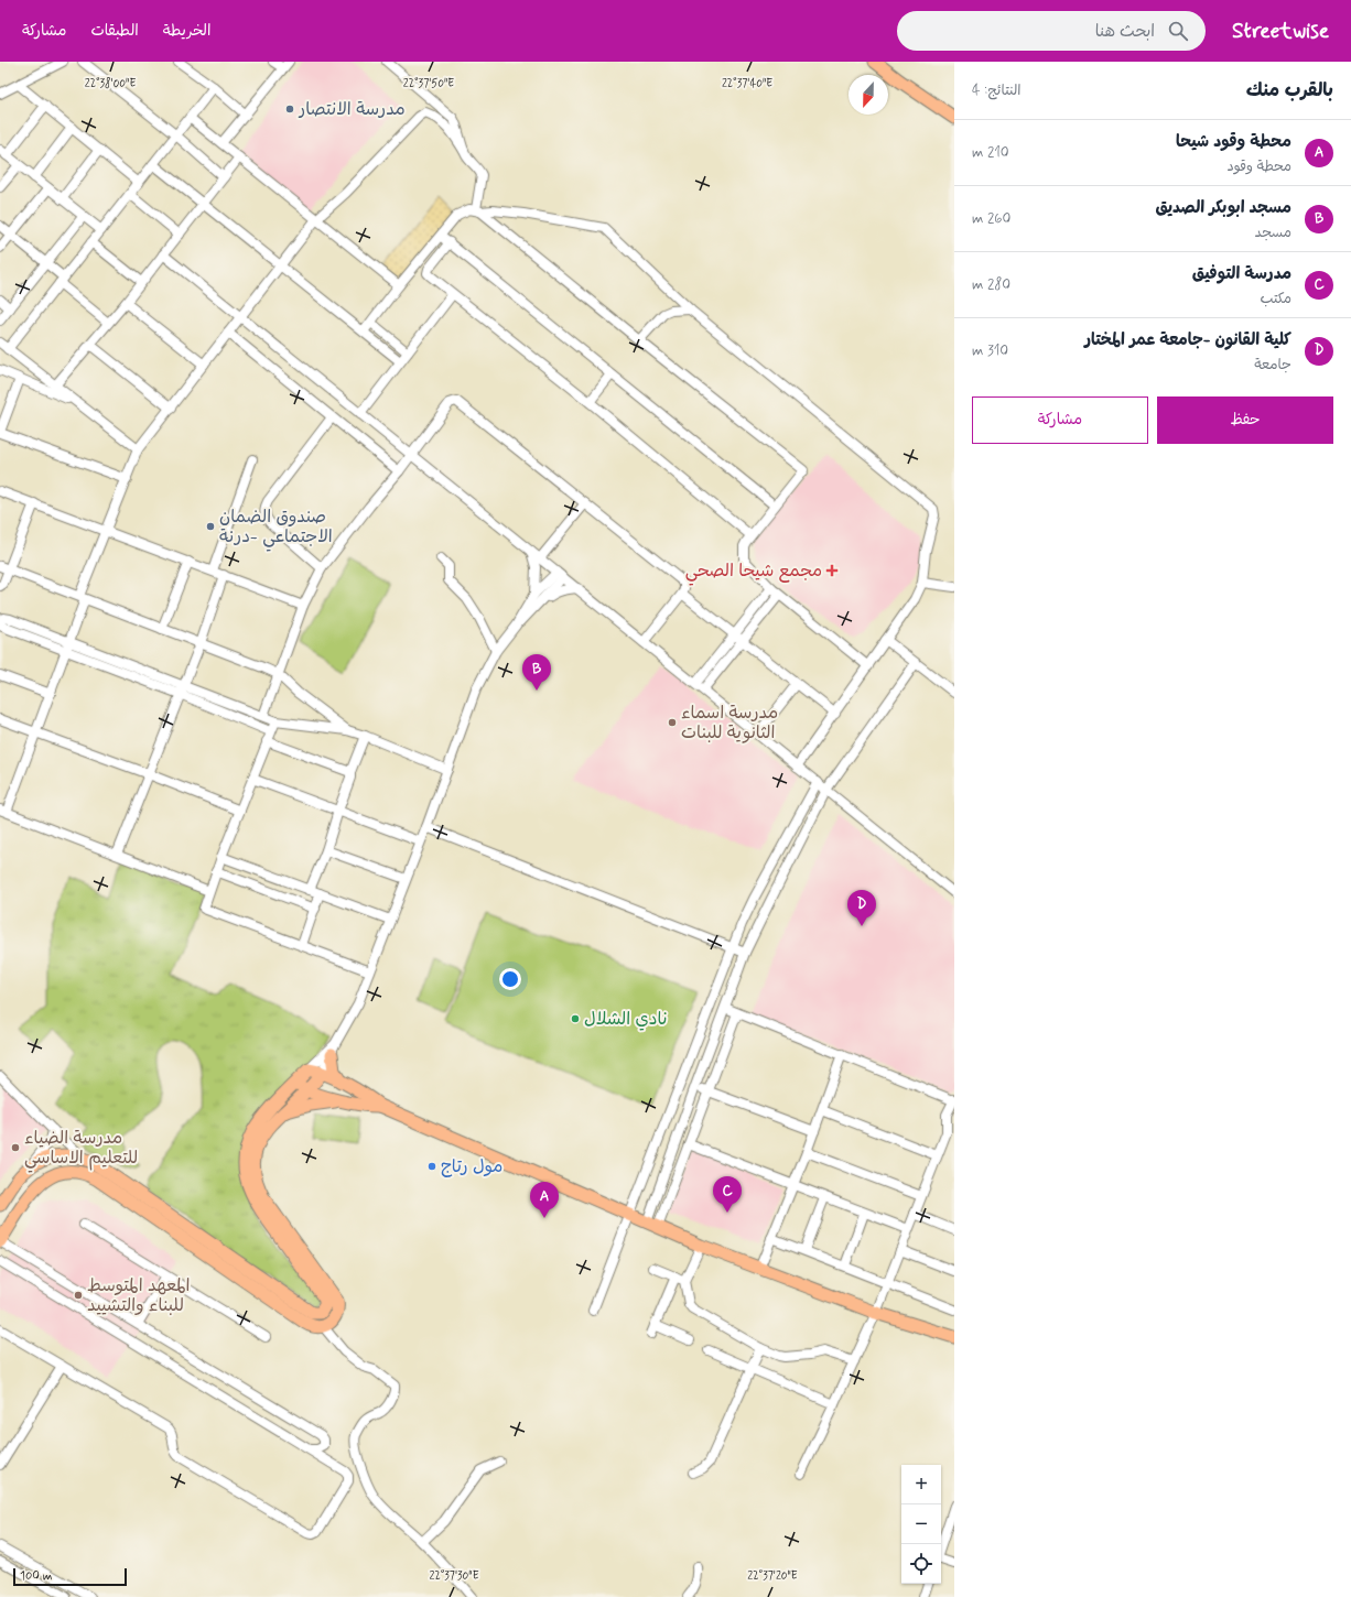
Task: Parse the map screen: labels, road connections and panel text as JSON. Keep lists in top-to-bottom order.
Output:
{
  "places": {
    "other": [
      "مدرسة الانتصار",
      "صندوق الضمان الاجتماعي -درنة",
      "مدرسة اسماء الثانوية للبنات",
      "نادي الشلال",
      "مدرسة الضياء للتعليم الاساسي",
      "مول رتاج",
      "المعهد المتوسط للبناء والتشييد"
    ],
    "health": ["مجمع شيحا الصحي"]
  },
  "scale_bar": "100 m",
  "north": "bottom",
  "page": {
    "header": "Streetwise",
    "search": "ابحث هنا",
    "nav": ["الخريطة", "الطبقات", "مشاركة"],
    "heading": ["بالقرب منك", "النتائج: 4"],
    "list": [
      {
        "mark": "A",
        "name": "محطة وقود شيحا",
        "note": "محطة وقود",
        "value": "210 m"
      },
      {
        "mark": "B",
        "name": "مسجد ابوبكر الصديق",
        "note": "مسجد",
        "value": "260 m"
      },
      {
        "mark": "C",
        "name": "مدرسة التوفيق",
        "note": "مكتب",
        "value": "280 m"
      },
      {
        "mark": "D",
        "name": "كلية القانون -جامعة عمر المختار",
        "note": "جامعة",
        "value": "310 m"
      }
    ],
    "buttons": ["حفظ", "مشاركة"],
    "pins": [
      "B",
      "D",
      "C",
      "A"
    ],
    "map_buttons": ["+", "−"],
    "scale": "100 m"
  },
  "coordinates": [
    "22°38'00\"E",
    "22°37'50\"E",
    "22°37'40\"E",
    "22°37'30\"E",
    "22°37'20\"E"
  ]
}
